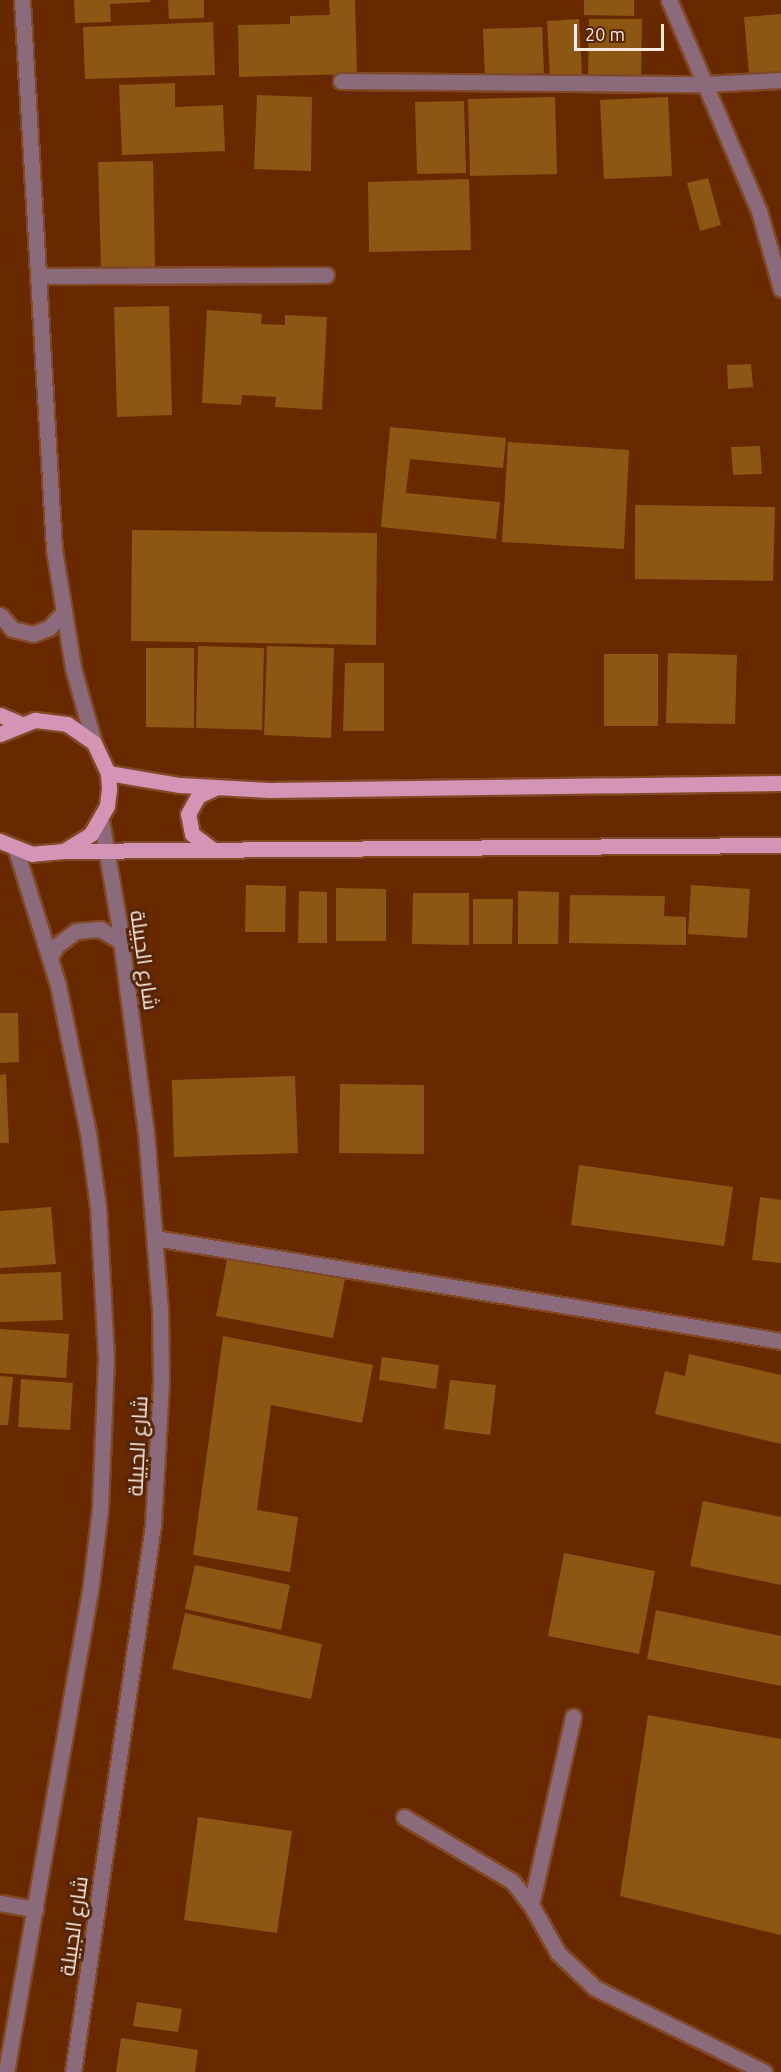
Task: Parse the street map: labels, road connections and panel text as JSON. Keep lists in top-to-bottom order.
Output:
{
  "streets": {
    "street": ["شارع الجبيلة"]
  },
  "scale_bar": "20 m"
}
